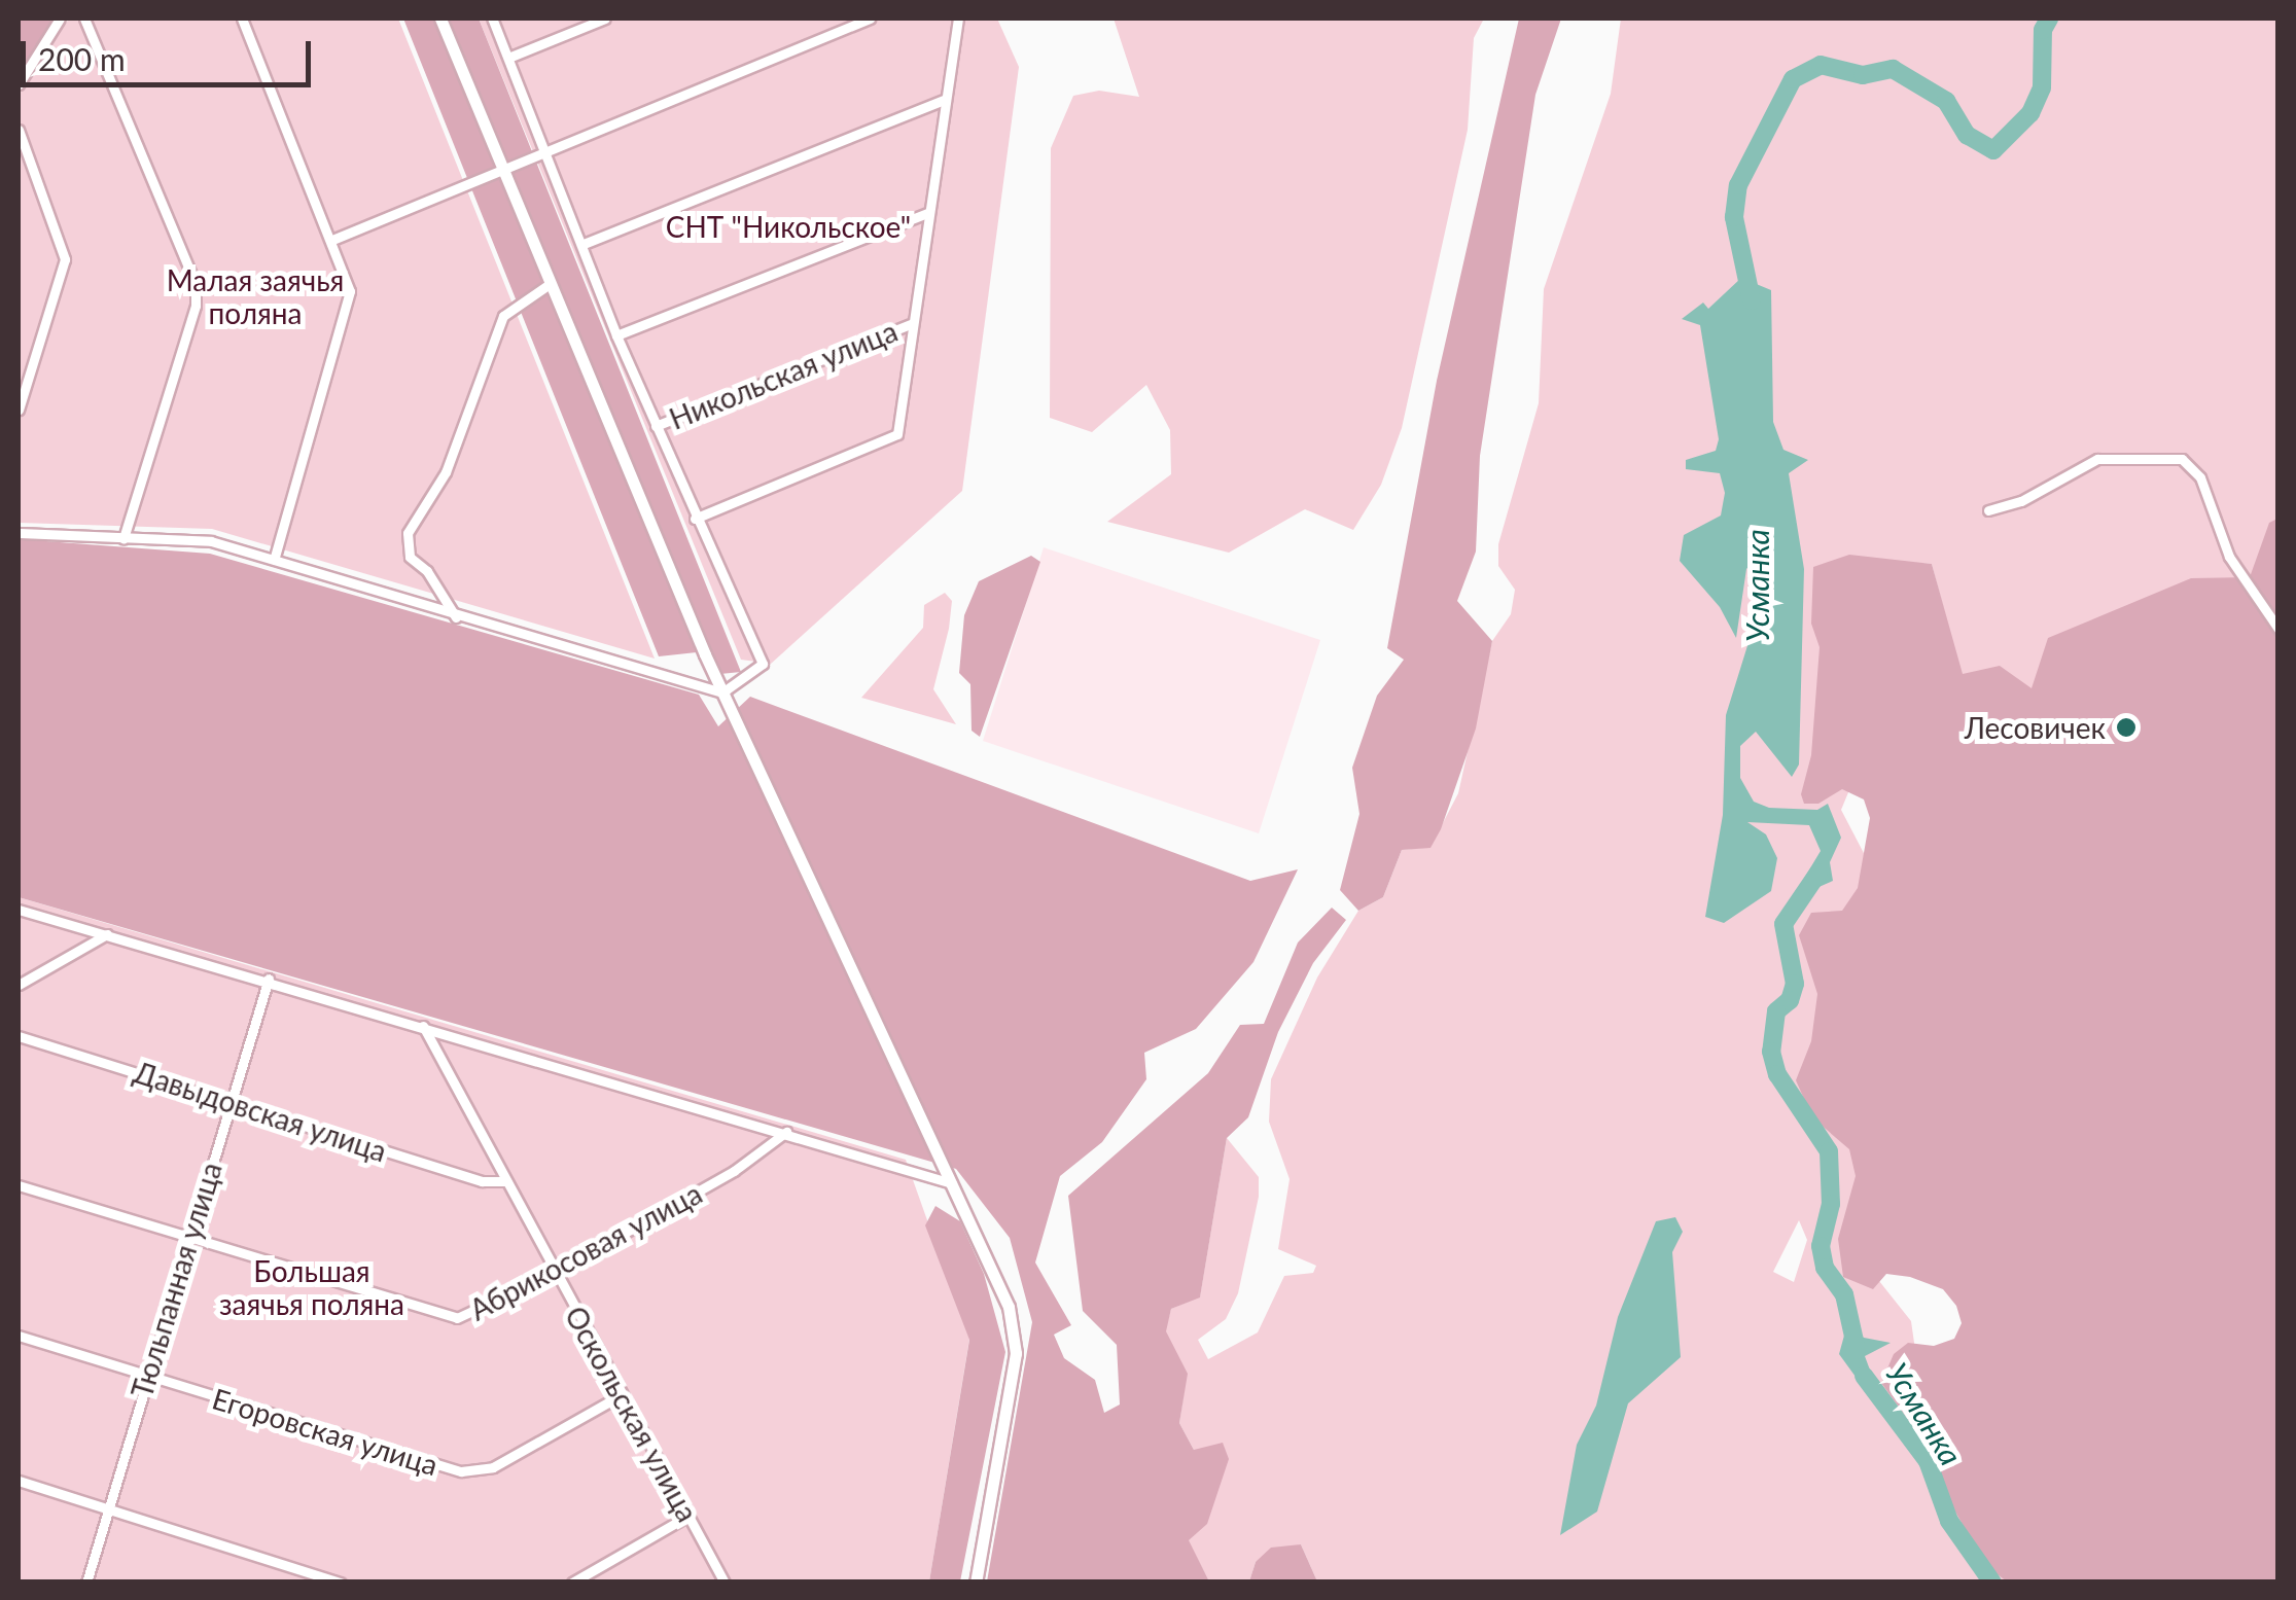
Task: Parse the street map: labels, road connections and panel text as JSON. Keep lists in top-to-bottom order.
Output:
{
  "streets": {
    "street": [
      "Никольская улица",
      "Давыдовская улица",
      "Абрикосовая улица",
      "Тюльпанная улица",
      "Оскольская улица",
      "Егоровская улица"
    ]
  },
  "crossings": [
    ["Давыдовская улица", "Тюльпанная улица"],
    ["Давыдовская улица", "Оскольская улица"],
    ["Абрикосовая улица", "Тюльпанная улица"],
    ["Абрикосовая улица", "Оскольская улица"],
    ["Тюльпанная улица", "Егоровская улица"],
    ["Оскольская улица", "Егоровская улица"]
  ],
  "water": ["Усманка"],
  "parks": ["СНТ \"Никольское\"", "Малая заячья поляна", "Большая заячья поляна"],
  "places": ["Лесовичек"],
  "scale_bar": "200 m"
}
